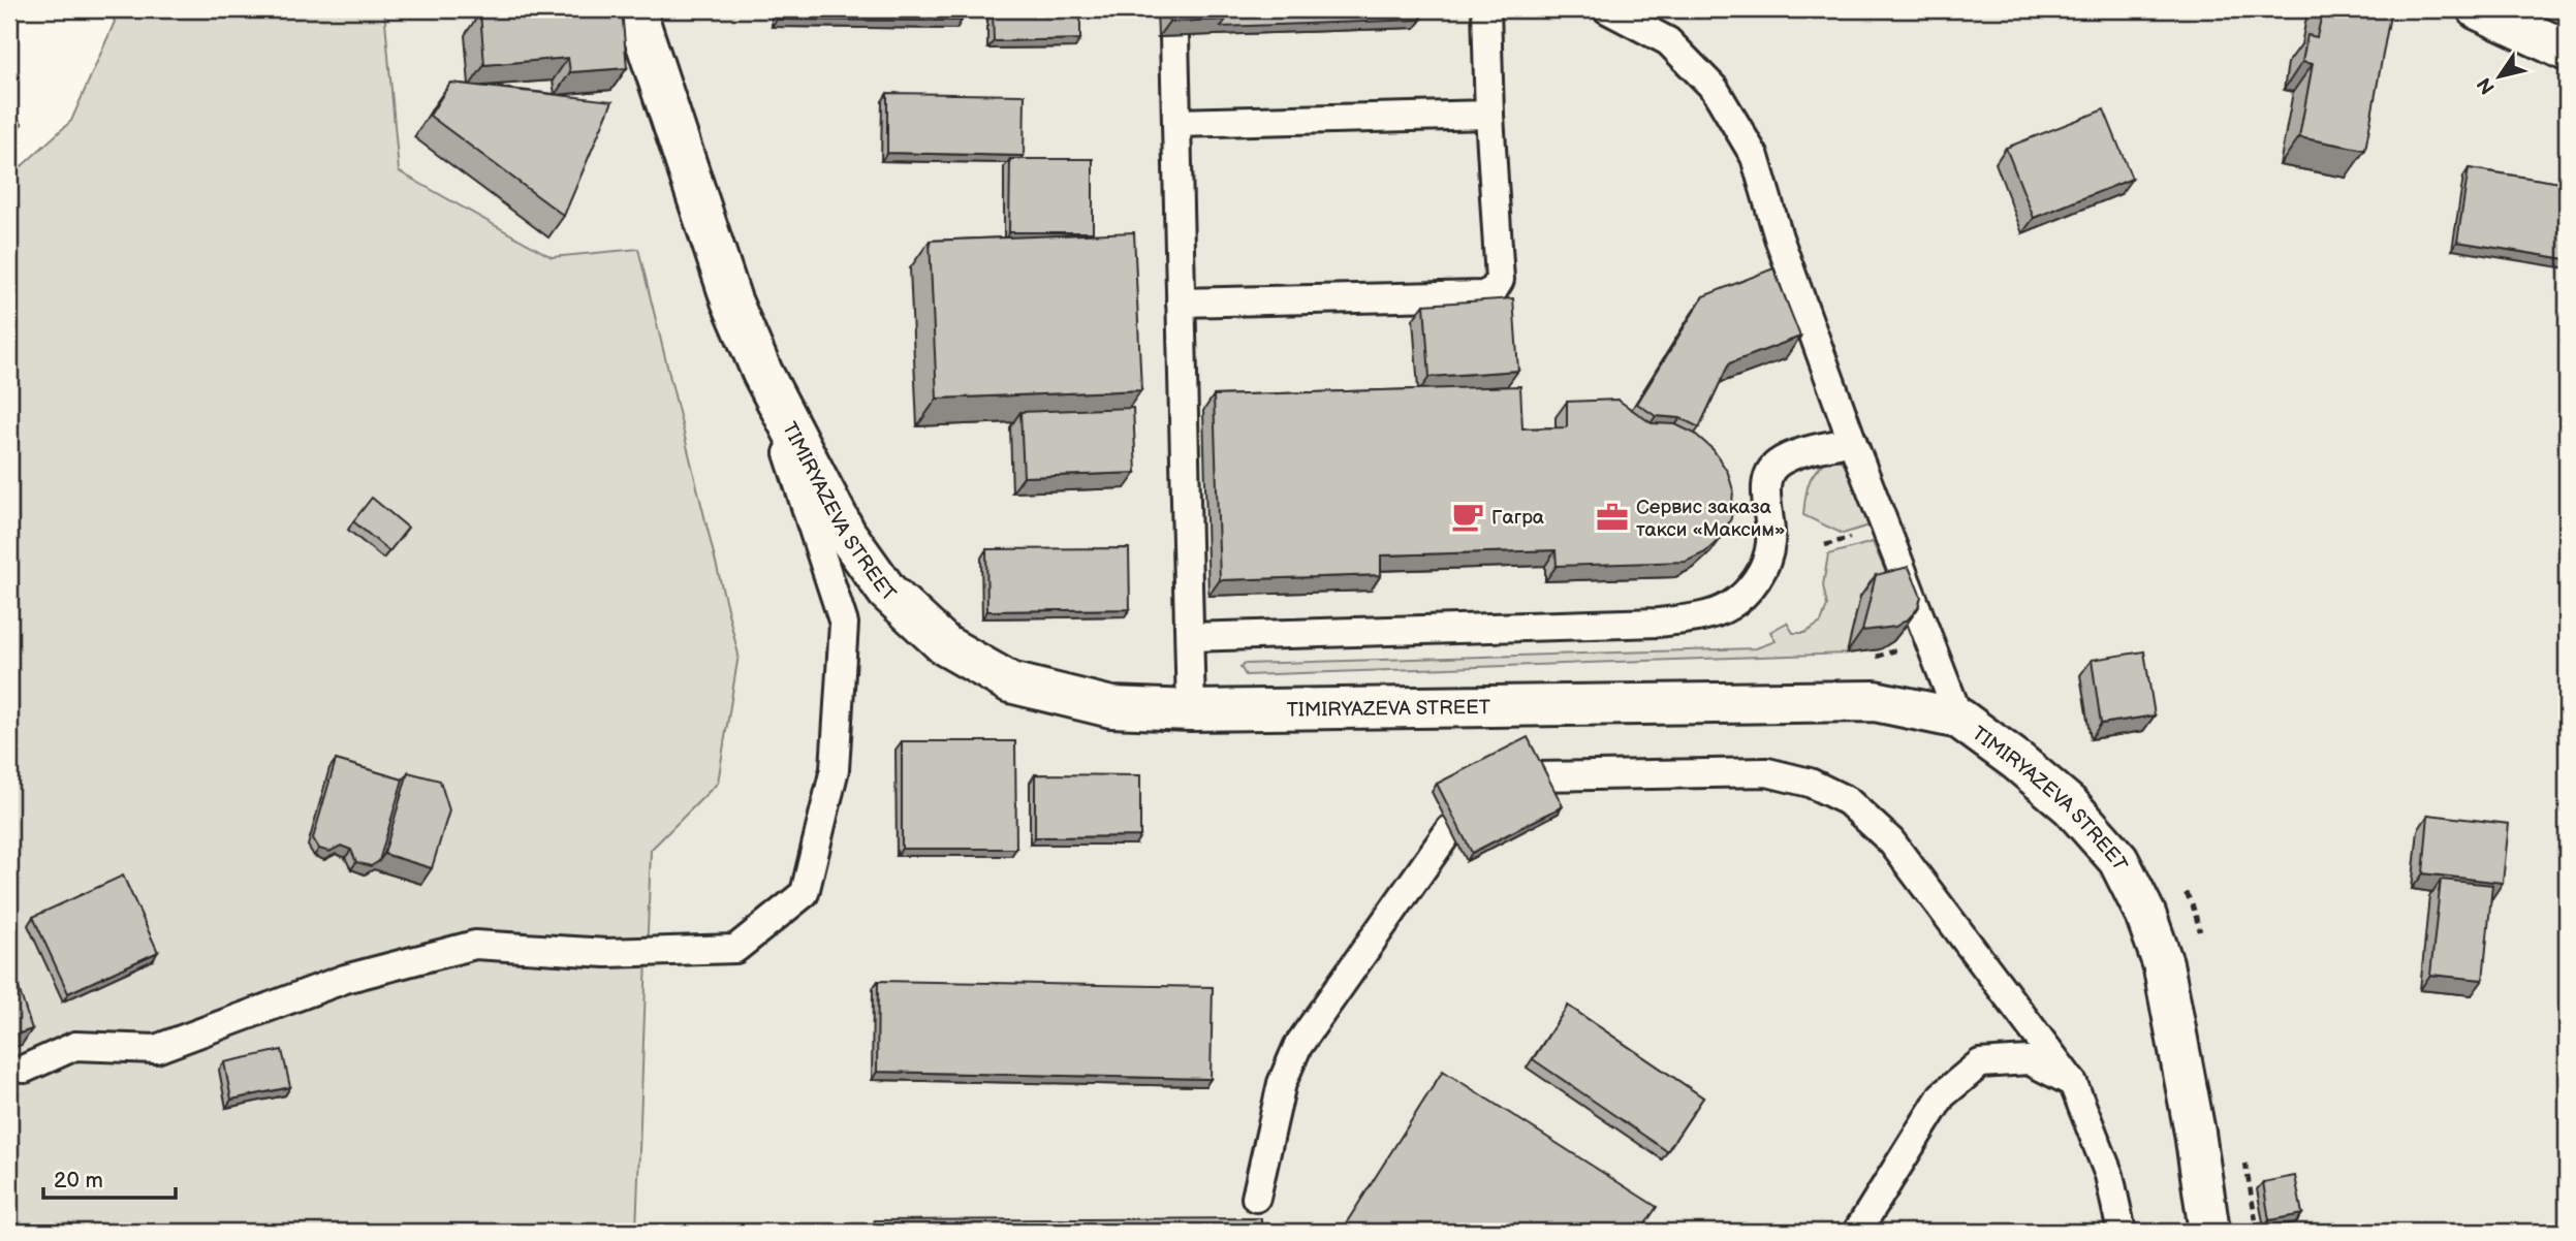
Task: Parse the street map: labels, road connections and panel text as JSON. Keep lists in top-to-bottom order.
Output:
{
  "streets": {
    "street": ["TIMIRYAZEVA STREET"]
  },
  "places": {
    "cafe": ["Гагра"],
    "office": ["Сервис заказа такси «Максим»"]
  },
  "scale_bar": "20 m",
  "north": "bottom left"
}
